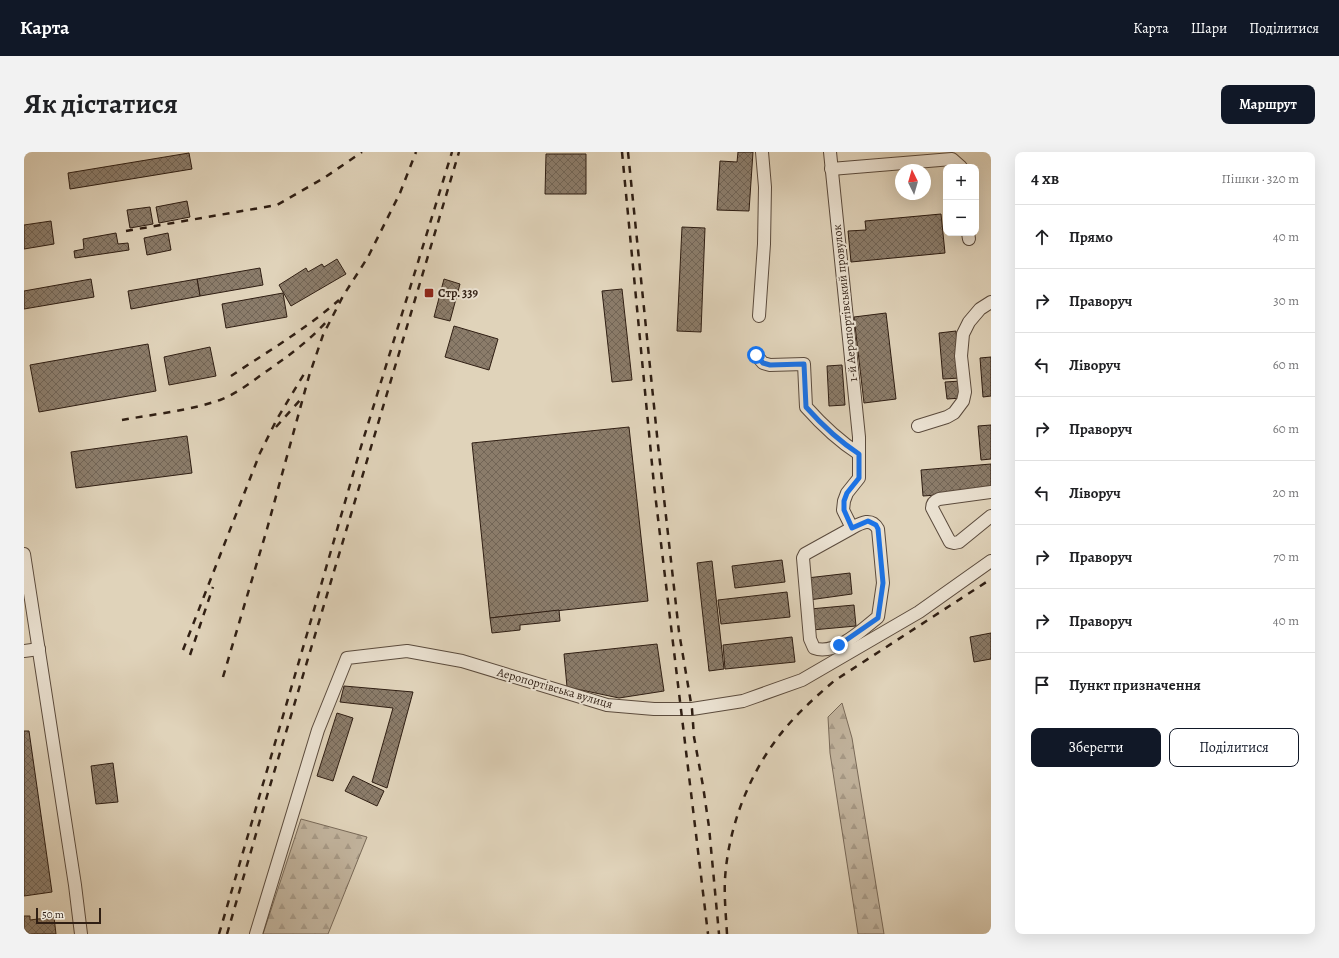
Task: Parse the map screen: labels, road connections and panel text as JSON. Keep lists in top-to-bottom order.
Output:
{
  "streets": {
    "street": ["1-й Аеропортівський провулок", "Аеропортівська вулиця"]
  },
  "places": {
    "transit": ["Стр. 339"]
  },
  "scale_bar": "50 m",
  "north": "top",
  "page": {
    "header": "Карта",
    "nav": ["Карта", "Шари", "Поділитися"],
    "title": "Як дістатися",
    "buttons": [
      "Маршрут",
      ["Зберегти", "Поділитися"]
    ],
    "heading": ["4 хв", "Пішки · 320 m"],
    "map_buttons": ["+", "−"],
    "list": [
      ["Прямо", "40 m"],
      ["Праворуч", "30 m"],
      ["Ліворуч", "60 m"],
      ["Праворуч", "60 m"],
      ["Ліворуч", "20 m"],
      ["Праворуч", "70 m"],
      ["Праворуч", "40 m"],
      "Пункт призначення"
    ],
    "scale": "50 m"
  }
}
